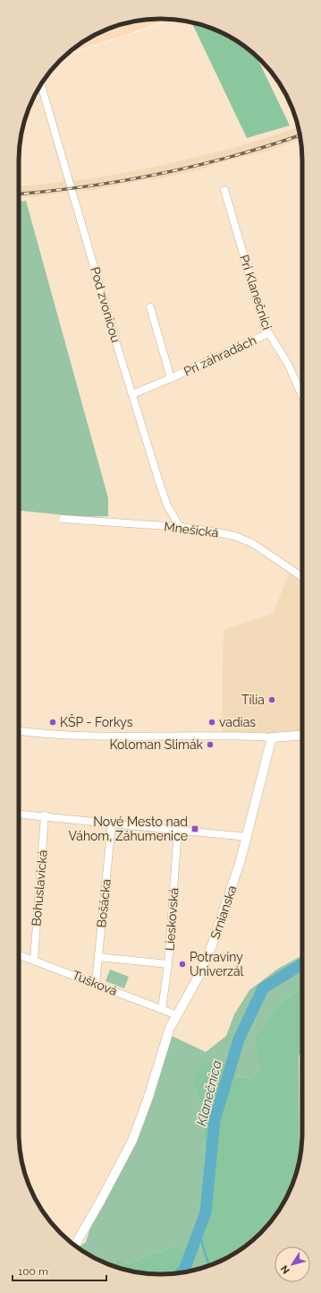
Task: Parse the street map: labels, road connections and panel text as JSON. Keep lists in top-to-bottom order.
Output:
{
  "streets": {
    "street": [
      "Pri Klanečnici",
      "Pod zvonicou",
      "Pri záhradách",
      "Mnešická",
      "Bohuslavická",
      "Bošácka",
      "Srnianska",
      "Lieskovská",
      "Tušková"
    ]
  },
  "crossings": [
    ["Pri Klanečnici", "Pri záhradách"],
    ["Pod zvonicou", "Pri záhradách"],
    ["Pod zvonicou", "Mnešická"],
    ["Bohuslavická", "Tušková"],
    ["Bošácka", "Tušková"],
    ["Srnianska", "Tušková"],
    ["Lieskovská", "Tušková"]
  ],
  "water": ["Klanečnica"],
  "places": {
    "other": [
      "Tilia",
      "KŠP - Forkys",
      "vadias",
      "Koloman Slimák",
      "Potraviny Univerzál"
    ],
    "transit": ["Nové Mesto nad Váhom, Záhumenice"]
  },
  "scale_bar": "100 m",
  "north": "bottom left"
}
